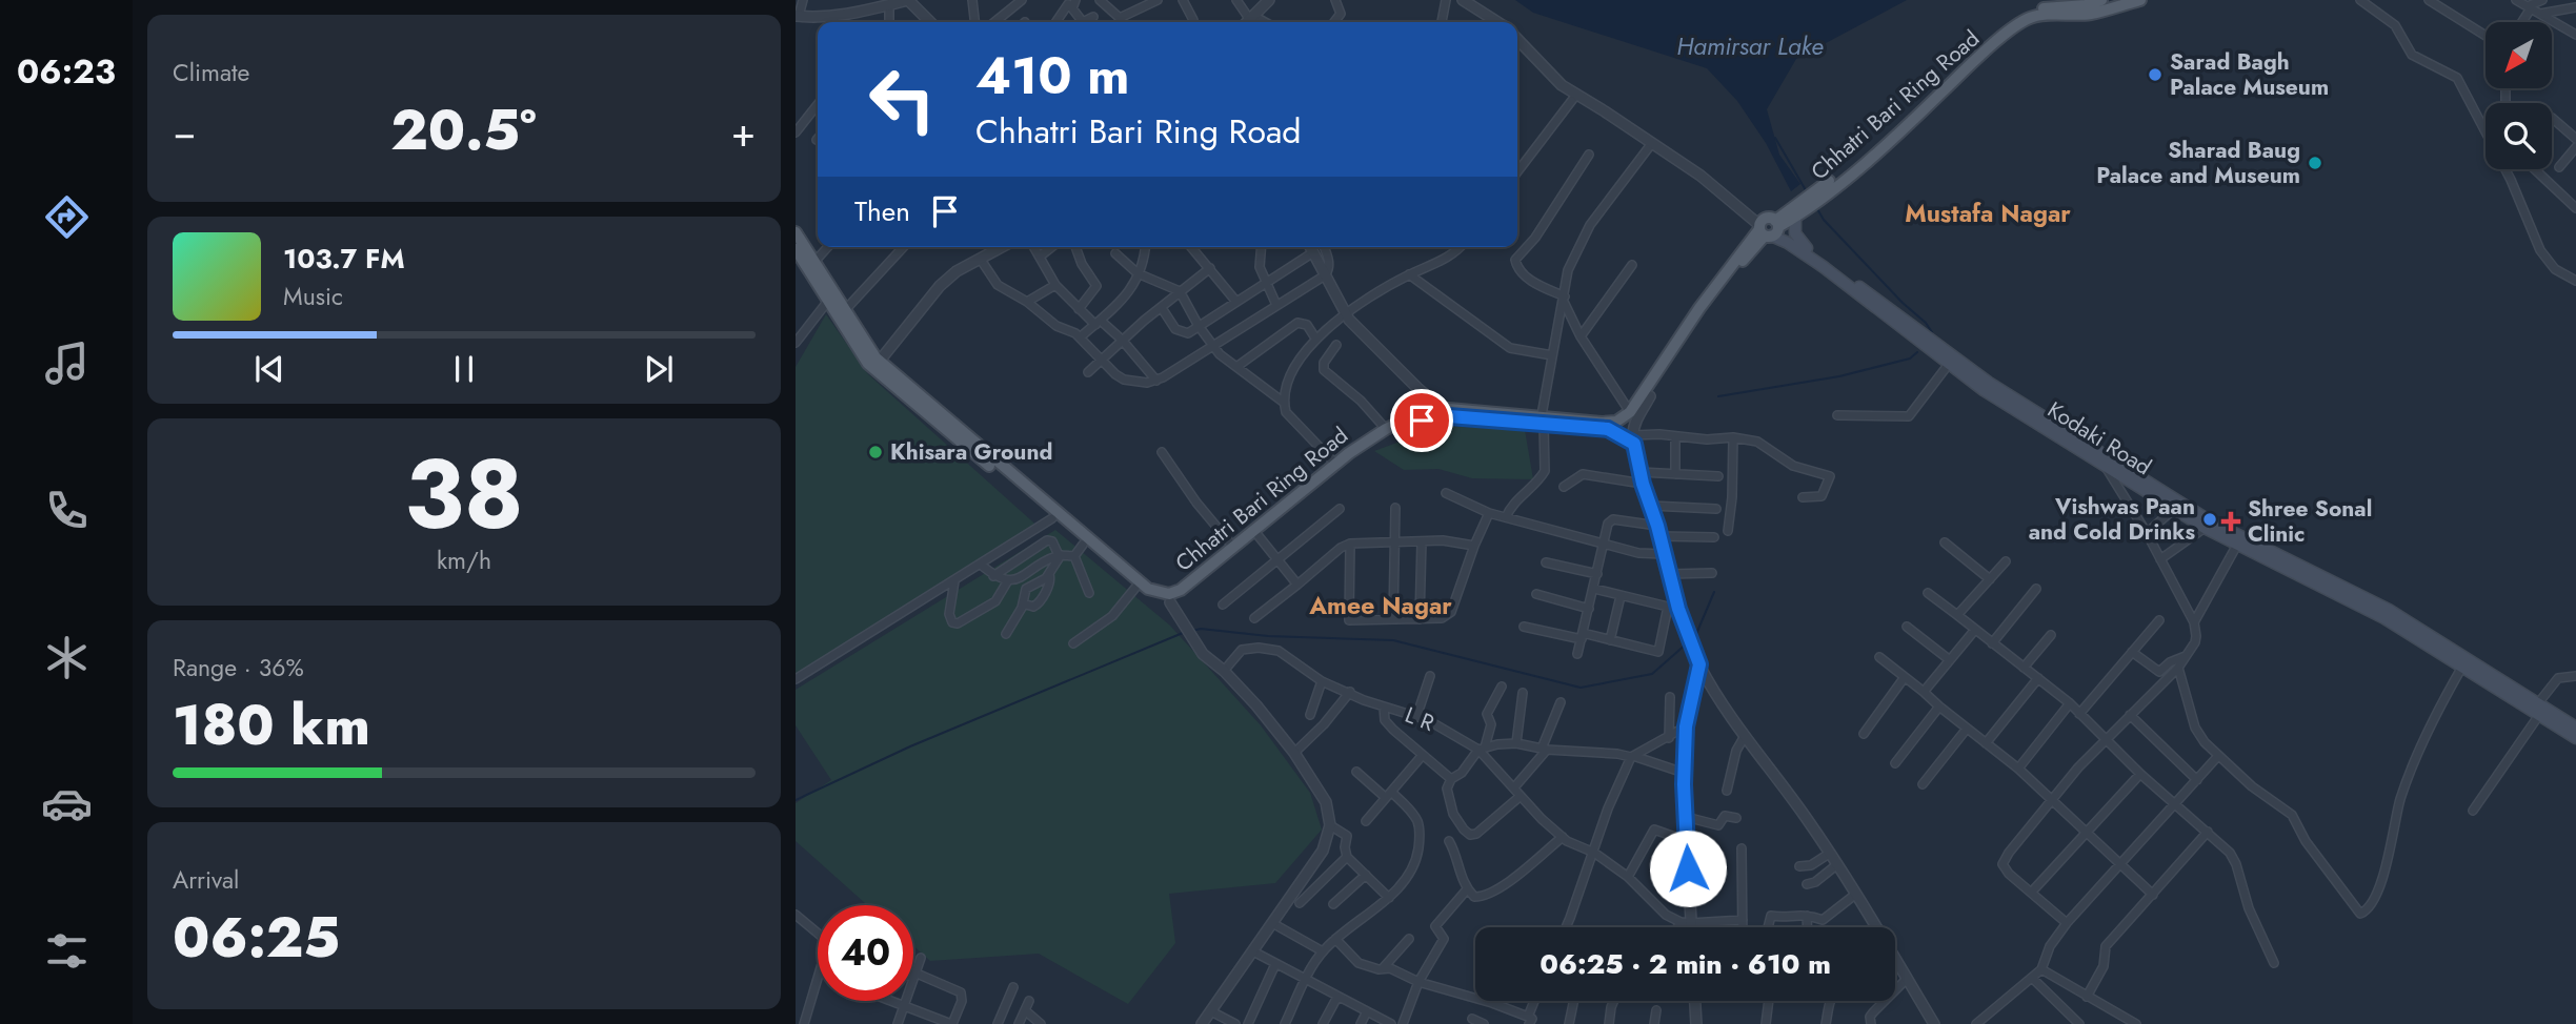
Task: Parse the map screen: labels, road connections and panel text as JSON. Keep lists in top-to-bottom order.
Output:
{
  "streets": {
    "main road": ["Chhatri Bari Ring Road", "Kodaki Road"],
    "street": ["L R"]
  },
  "crossings": [
    ["Chhatri Bari Ring Road", "Kodaki Road"]
  ],
  "districts": ["Mustafa Nagar", "Amee Nagar"],
  "water": ["Hamirsar Lake"],
  "places": {
    "other": [
      "Sarad Bagh Palace Museum",
      "Sharad Baug Palace and Museum",
      "Khisara Ground",
      "Vishwas Paan and Cold Drinks"
    ],
    "health": ["Shree Sonal Clinic"]
  },
  "north": "bottom left",
  "page": {
    "tabs": "06:23",
    "tile": [
      "Climate",
      ["38", "km/h"],
      ["Range · 36%", "180 km"],
      ["Arrival", "06:25"]
    ],
    "turn": ["410 m", "Chhatri Bari Ring Road"],
    "heat": ["−", "20.5°", "+"],
    "then": "Then",
    "song": ["103.7 FM", "Music"],
    "limit": "40",
    "trip": "06:25 · 2 min · 610 m"
  }
}
